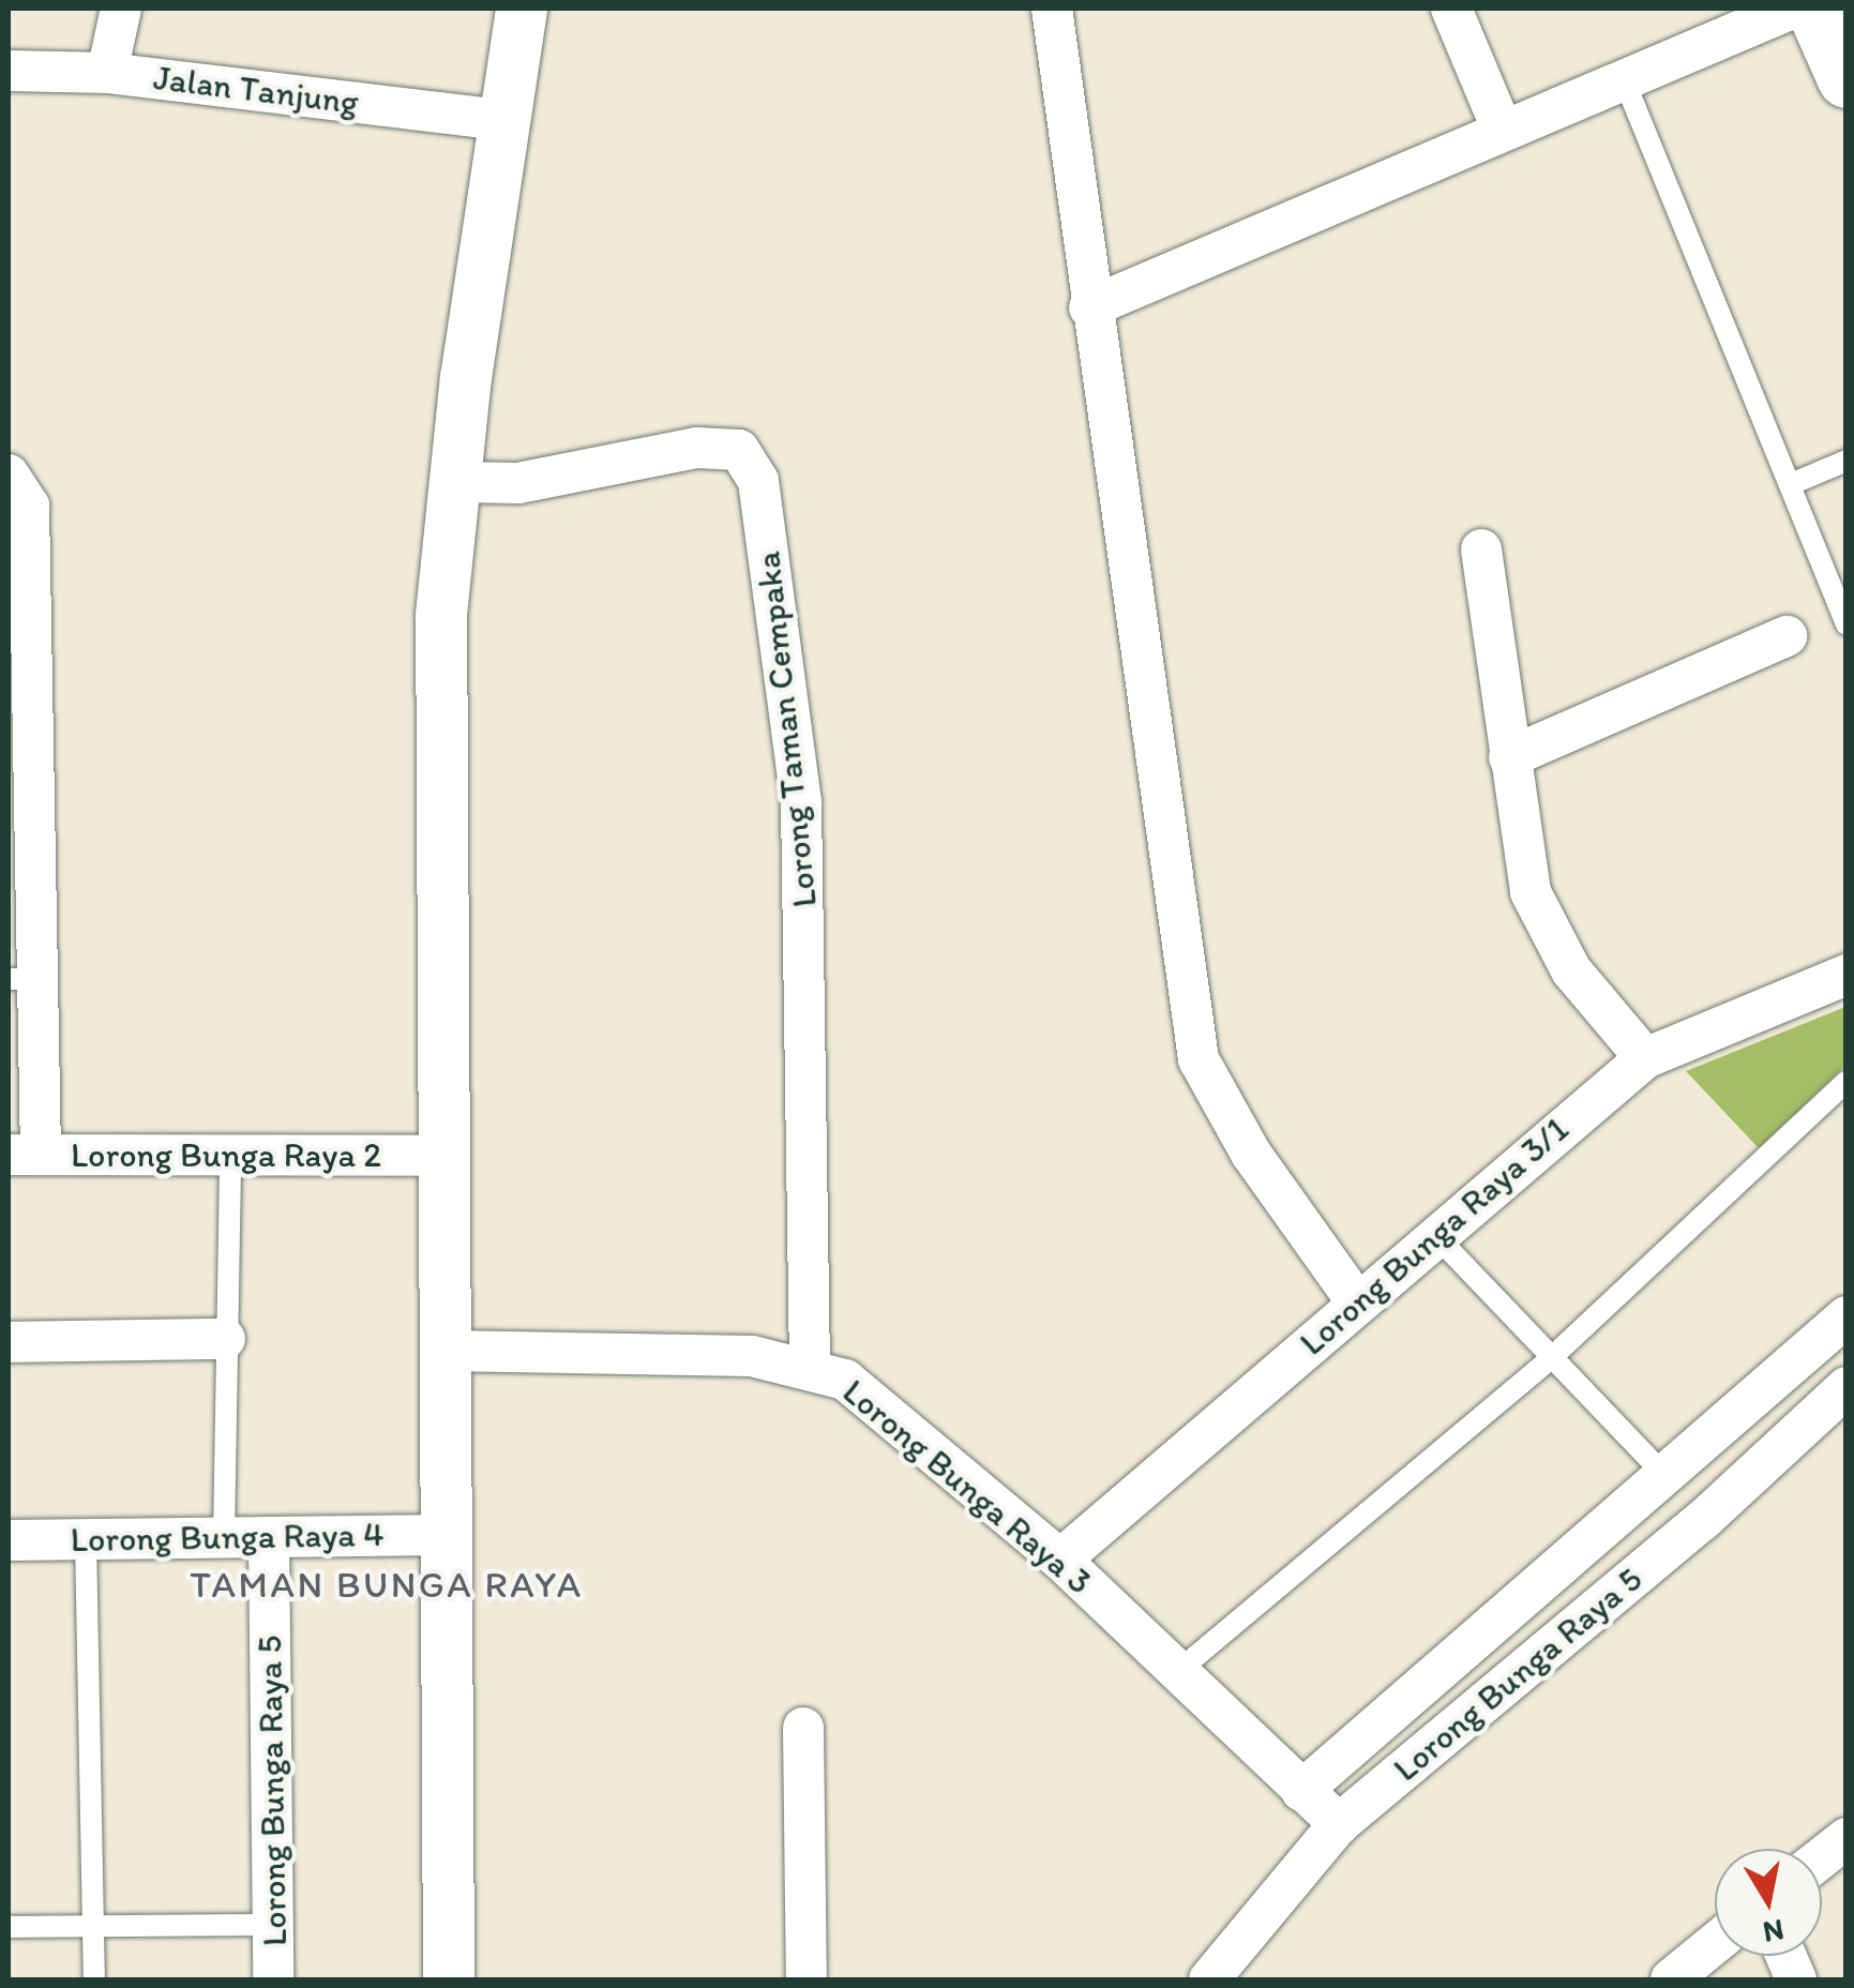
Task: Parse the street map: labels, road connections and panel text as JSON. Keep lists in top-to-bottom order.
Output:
{
  "streets": {
    "street": [
      "Jalan Tanjung",
      "Lorong Taman Cempaka",
      "Lorong Bunga Raya 2",
      "Lorong Bunga Raya 3/1",
      "Lorong Bunga Raya 3",
      "Lorong Bunga Raya 4",
      "Lorong Bunga Raya 5"
    ]
  },
  "crossings": [
    ["Lorong Taman Cempaka", "Lorong Bunga Raya 3"],
    ["Lorong Bunga Raya 3/1", "Lorong Bunga Raya 3"],
    ["Lorong Bunga Raya 3", "Lorong Bunga Raya 5"],
    ["Lorong Bunga Raya 4", "Lorong Bunga Raya 5"]
  ],
  "districts": ["TAMAN BUNGA RAYA"],
  "north": "bottom"
}
